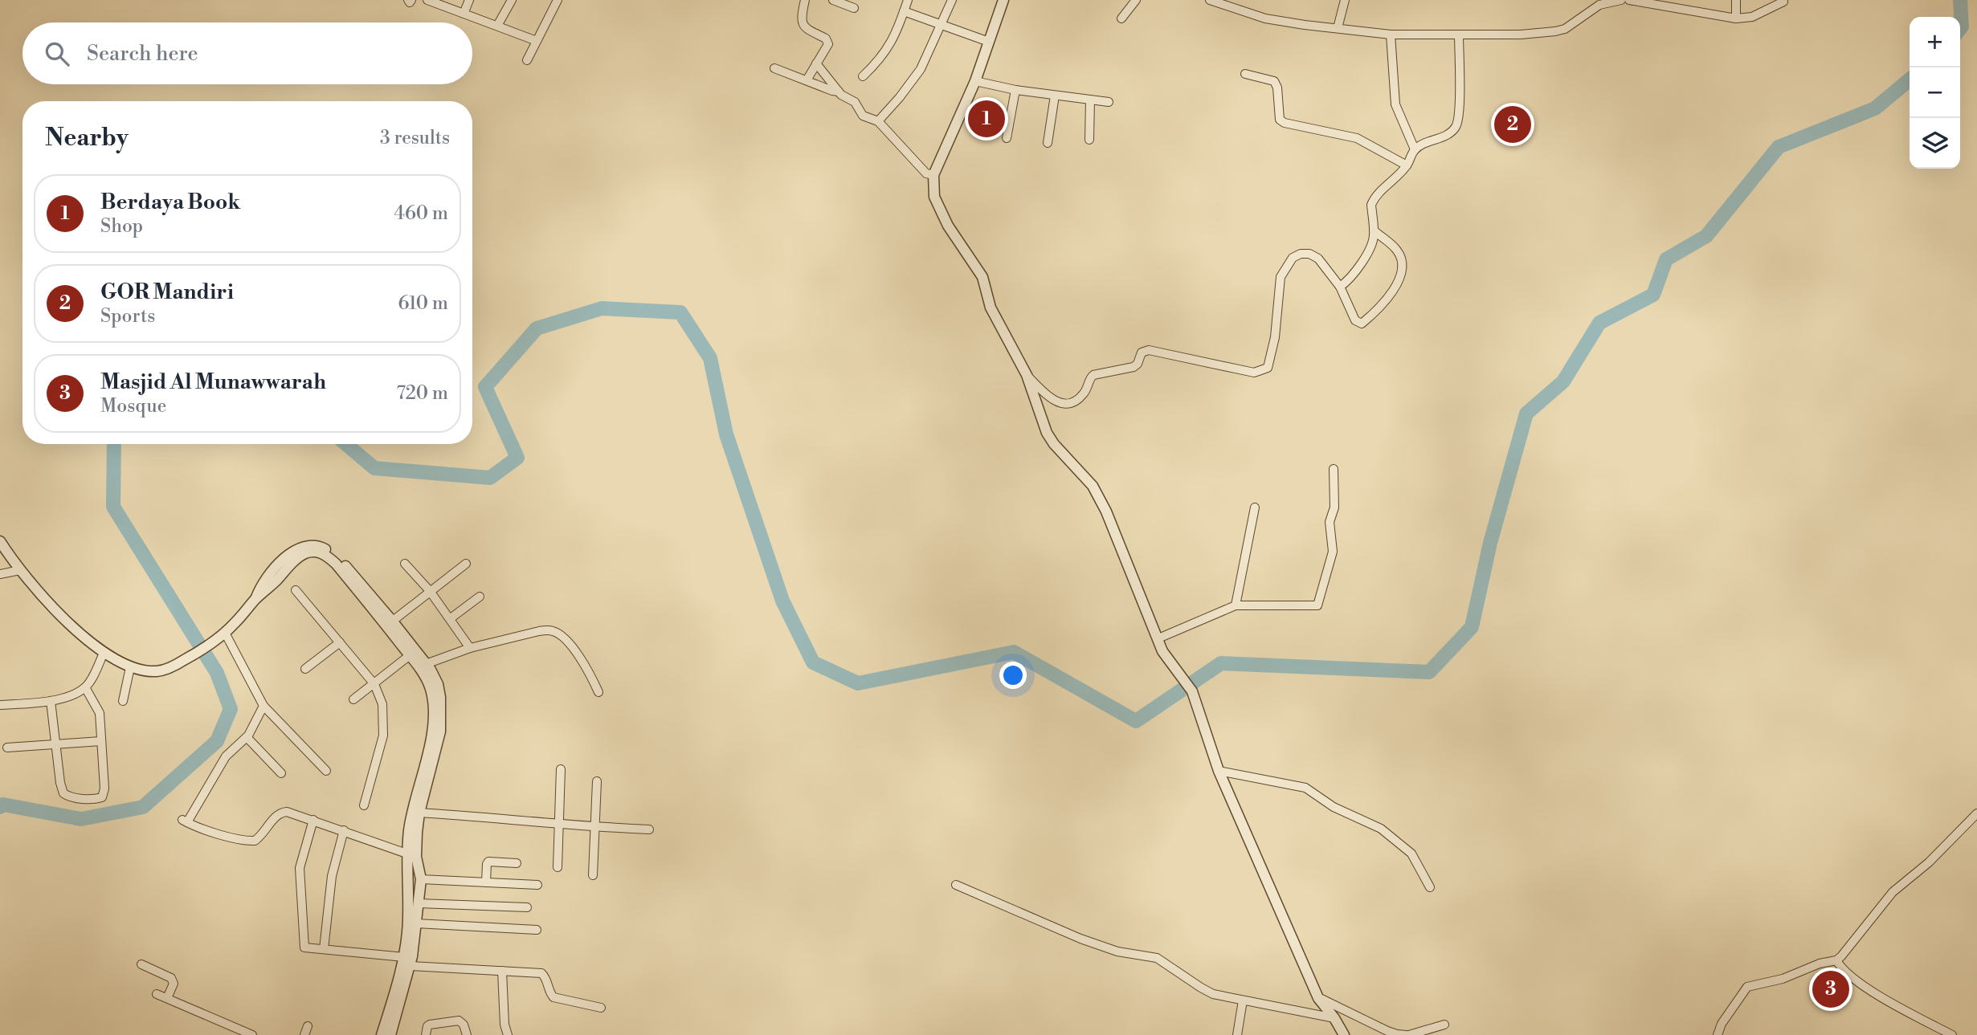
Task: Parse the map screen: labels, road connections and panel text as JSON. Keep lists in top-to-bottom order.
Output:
{
  "page": {
    "map_buttons": ["+", "−"],
    "search": "Search here",
    "pins": ["1", "2", "3"],
    "heading": ["Nearby", "3 results"],
    "list": [
      {
        "mark": "1",
        "name": "Berdaya Book",
        "note": "Shop",
        "value": "460 m"
      },
      {
        "mark": "2",
        "name": "GOR Mandiri",
        "note": "Sports",
        "value": "610 m"
      },
      {
        "mark": "3",
        "name": "Masjid Al Munawwarah",
        "note": "Mosque",
        "value": "720 m"
      }
    ]
  }
}
